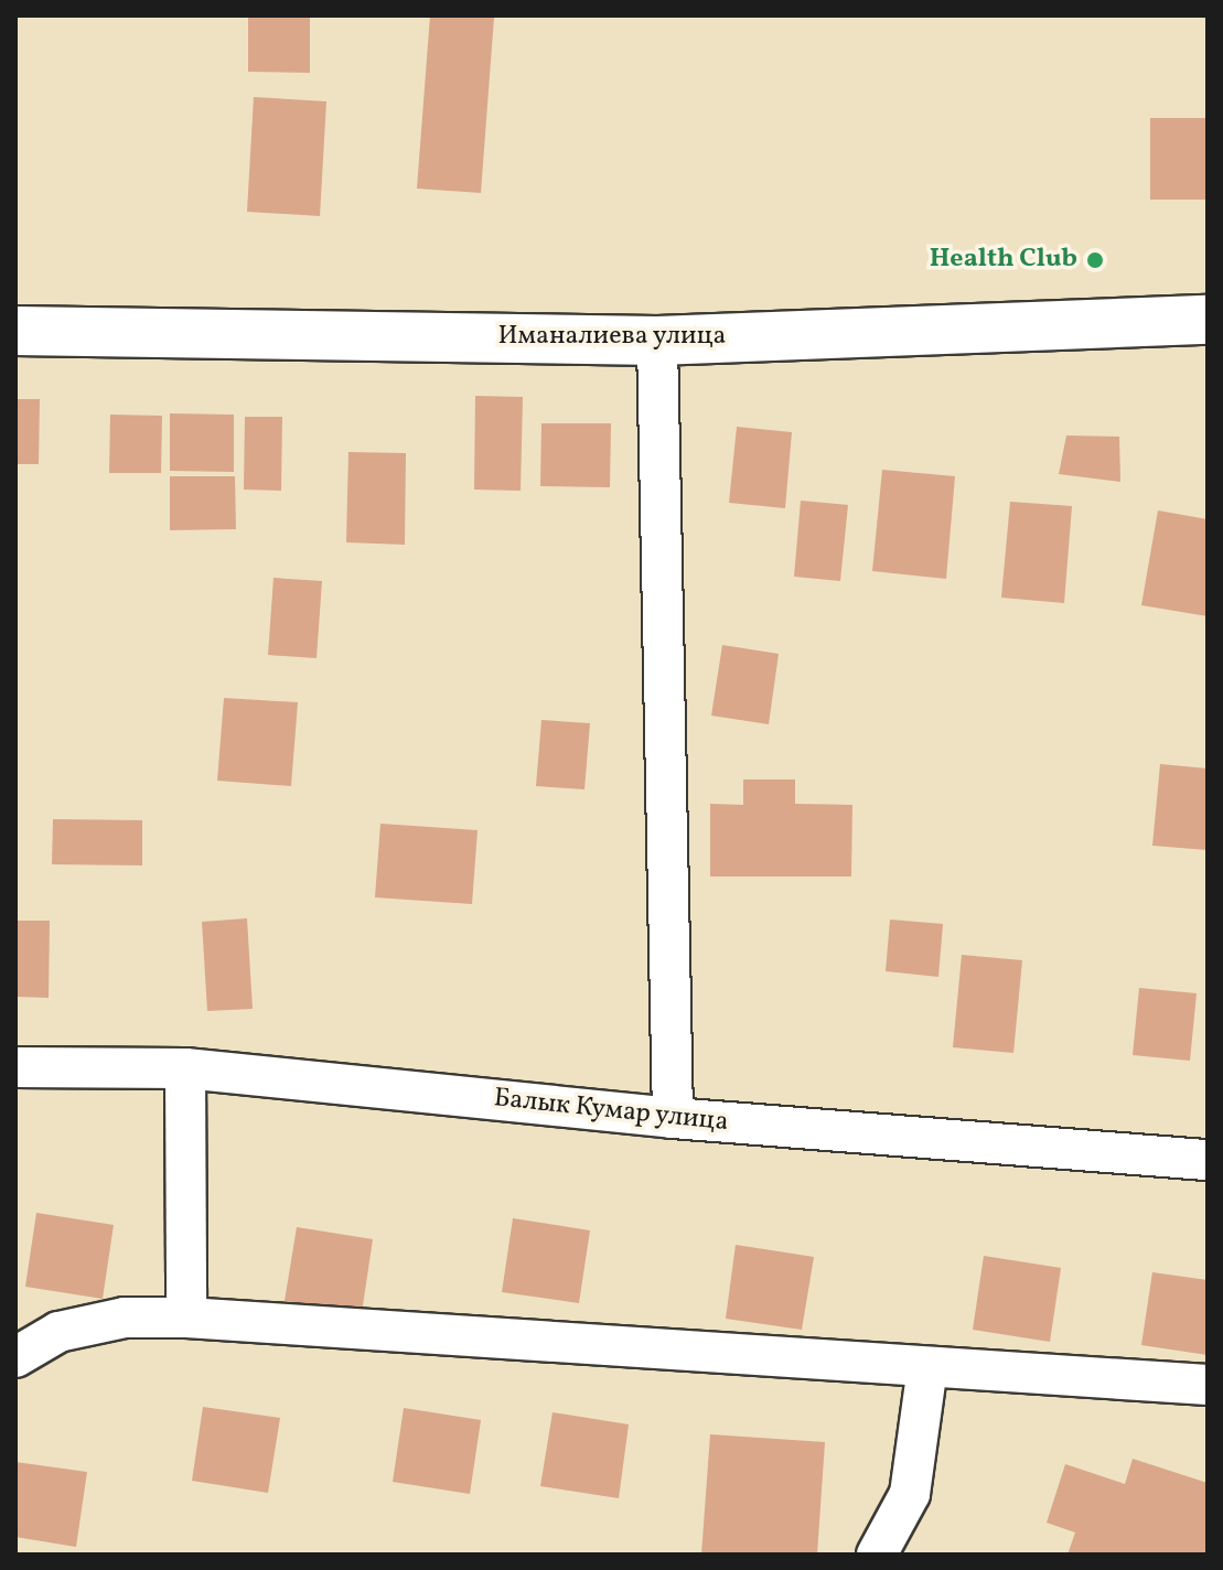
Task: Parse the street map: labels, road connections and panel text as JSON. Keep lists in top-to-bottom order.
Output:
{
  "streets": {
    "street": ["Иманалиева улица", "Балык Кумар улица"]
  },
  "places": ["Health Club"]
}
